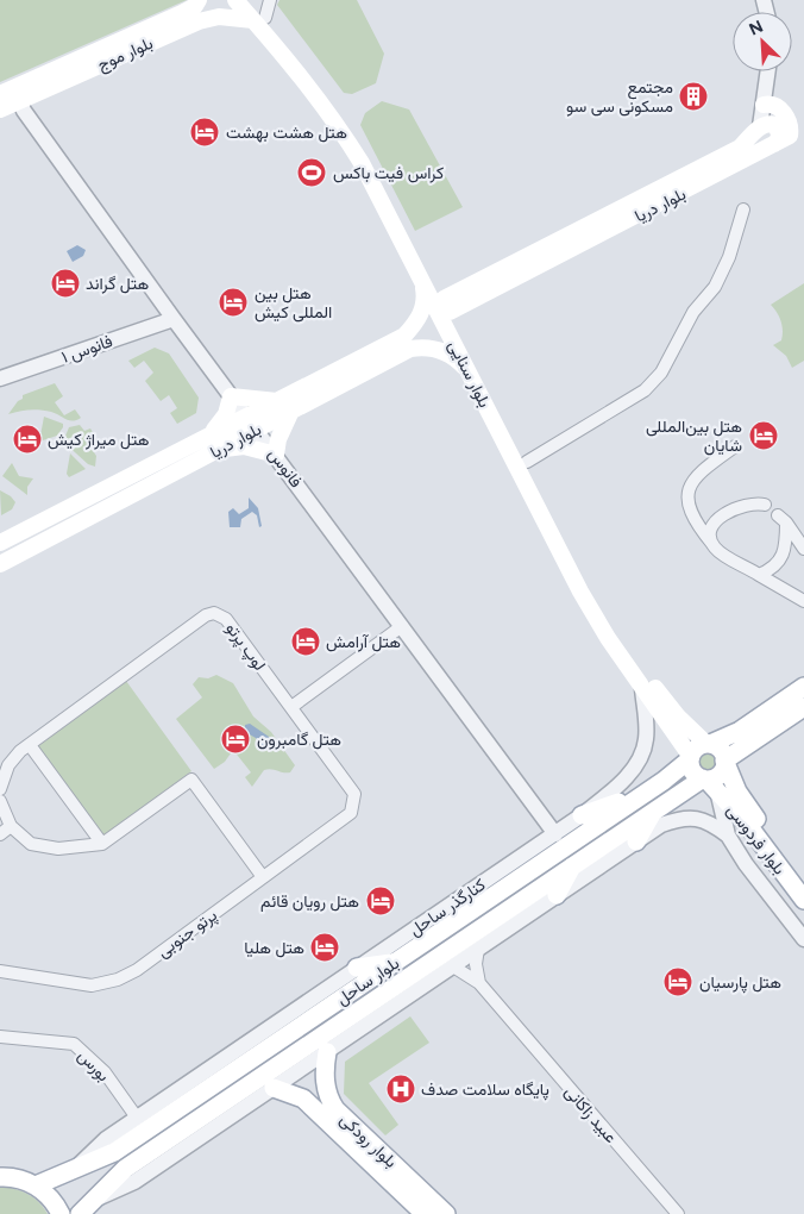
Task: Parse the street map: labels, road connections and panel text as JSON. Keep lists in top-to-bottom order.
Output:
{
  "streets": {
    "main road": [
      "بلوار موج",
      "بلوار دریا",
      "بلوار سنایی",
      "بلوار فردوسی",
      "بلوار ساحل",
      "بلوار رودکی"
    ],
    "street": [
      "فانوس ۱",
      "فانوس",
      "لوپ پرتو",
      "کنارگذر ساحل",
      "پرتو جنوبی",
      "بورس",
      "عبید زاکانی"
    ]
  },
  "crossings": [
    ["بلوار موج", "بلوار سنایی"],
    ["بلوار موج", "فانوس"],
    ["بلوار دریا", "بلوار سنایی"],
    ["بلوار دریا", "فانوس"],
    ["فانوس ۱", "فانوس"],
    ["بلوار سنایی", "بلوار فردوسی"],
    ["بلوار سنایی", "کنارگذر ساحل"],
    ["بلوار سنایی", "بلوار ساحل"],
    ["فانوس", "کنارگذر ساحل"],
    ["لوپ پرتو", "پرتو جنوبی"],
    ["بلوار فردوسی", "بلوار ساحل"],
    ["کنارگذر ساحل", "بلوار ساحل"],
    ["کنارگذر ساحل", "بورس"]
  ],
  "places": {
    "building": ["مجتمع مسکونی سی سو"],
    "hotel": [
      "هتل هشت بهشت",
      "هتل گراند",
      "هتل بین المللی کیش",
      "هتل بین‌المللی شایان",
      "هتل میراژ کیش",
      "هتل آرامش",
      "هتل گامبرون",
      "هتل رویان قائم",
      "هتل هلیا",
      "هتل پارسیان"
    ],
    "sports": ["کراس فیت باکس"],
    "hospital": ["پایگاه سلامت صدف"]
  },
  "north": "top left"
}
